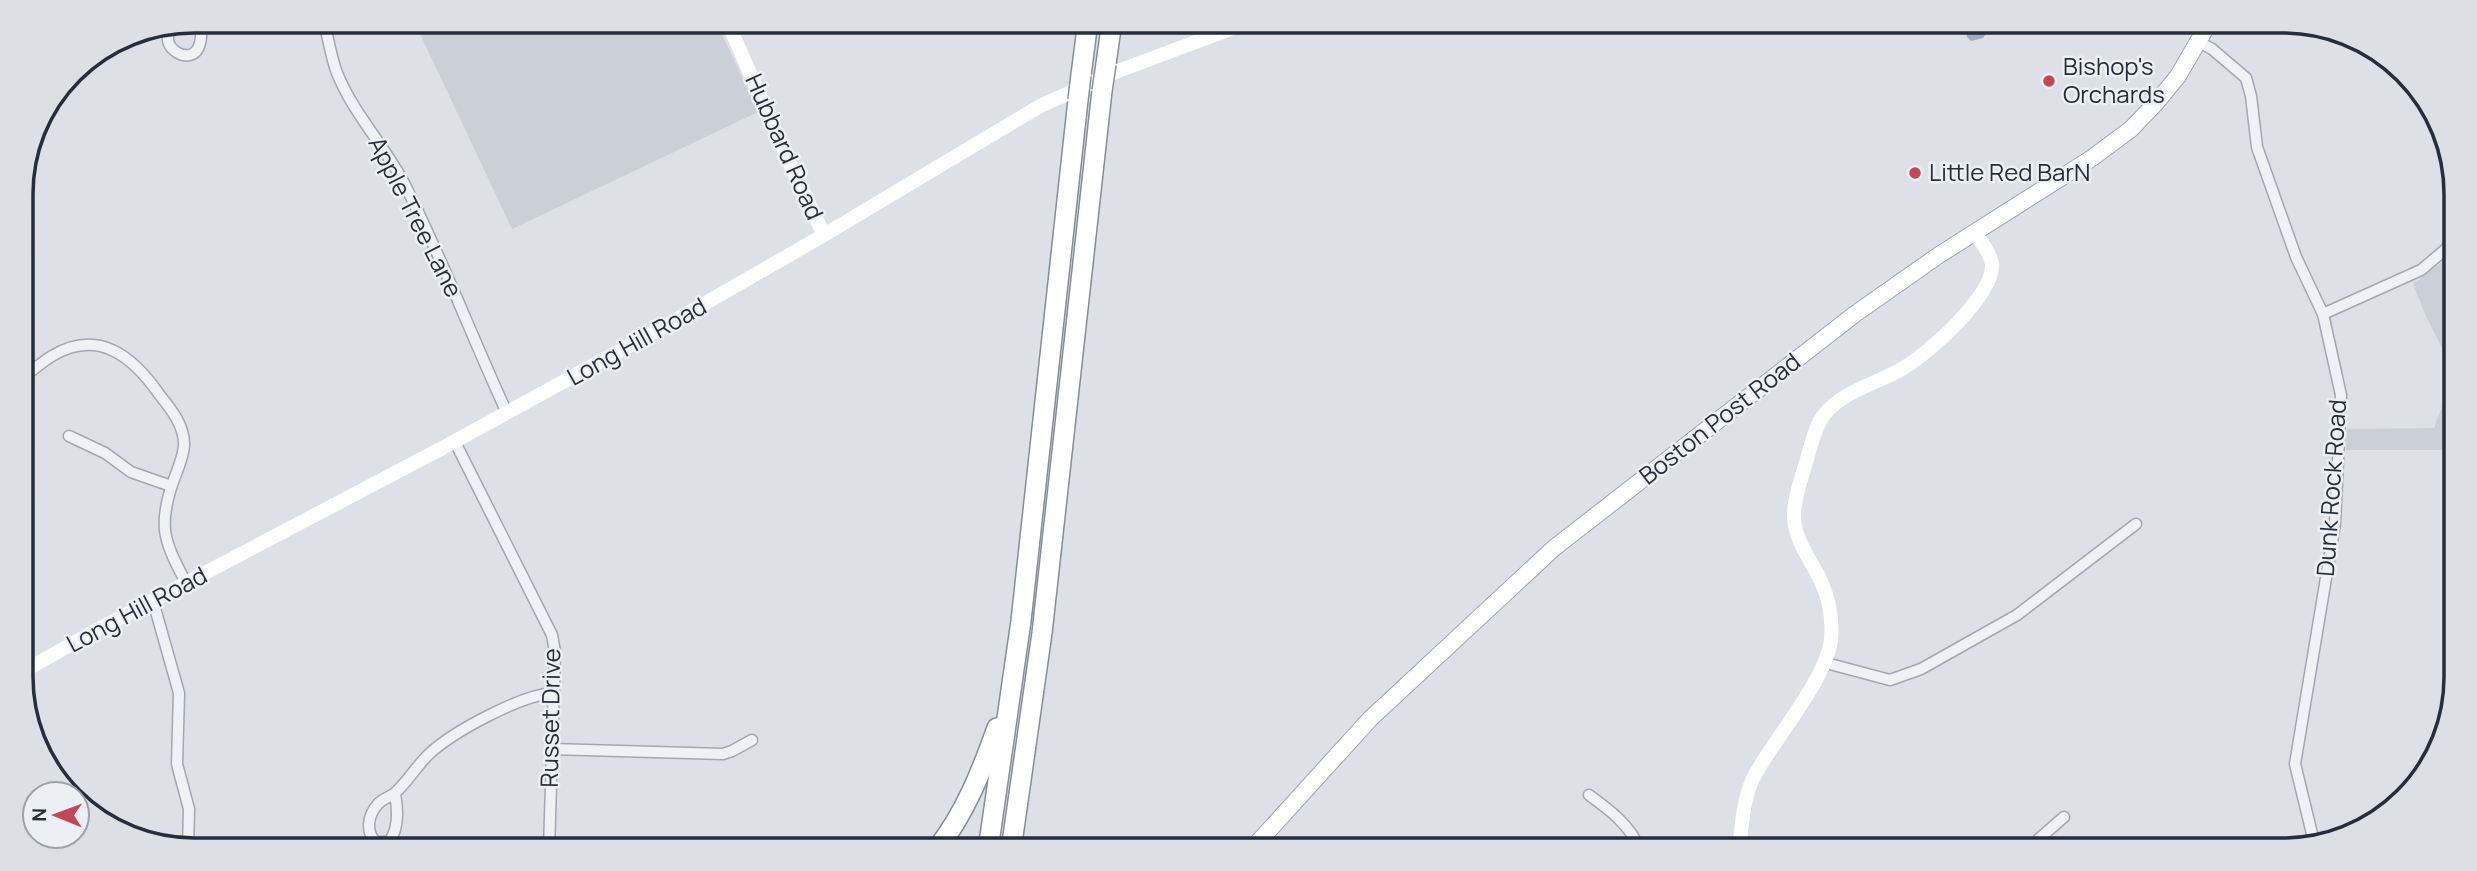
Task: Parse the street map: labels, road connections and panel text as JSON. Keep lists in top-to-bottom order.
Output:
{
  "streets": {
    "main road": ["Boston Post Road"],
    "street": [
      "Hubbard Road",
      "Apple Tree Lane",
      "Long Hill Road",
      "Dunk Rock Road",
      "Russet Drive"
    ]
  },
  "crossings": [
    ["Hubbard Road", "Long Hill Road"],
    ["Apple Tree Lane", "Long Hill Road"],
    ["Long Hill Road", "Russet Drive"],
    ["Boston Post Road", "Dunk Rock Road"]
  ],
  "places": ["Bishop's Orchards", "Little Red BarN"],
  "north": "left"
}
